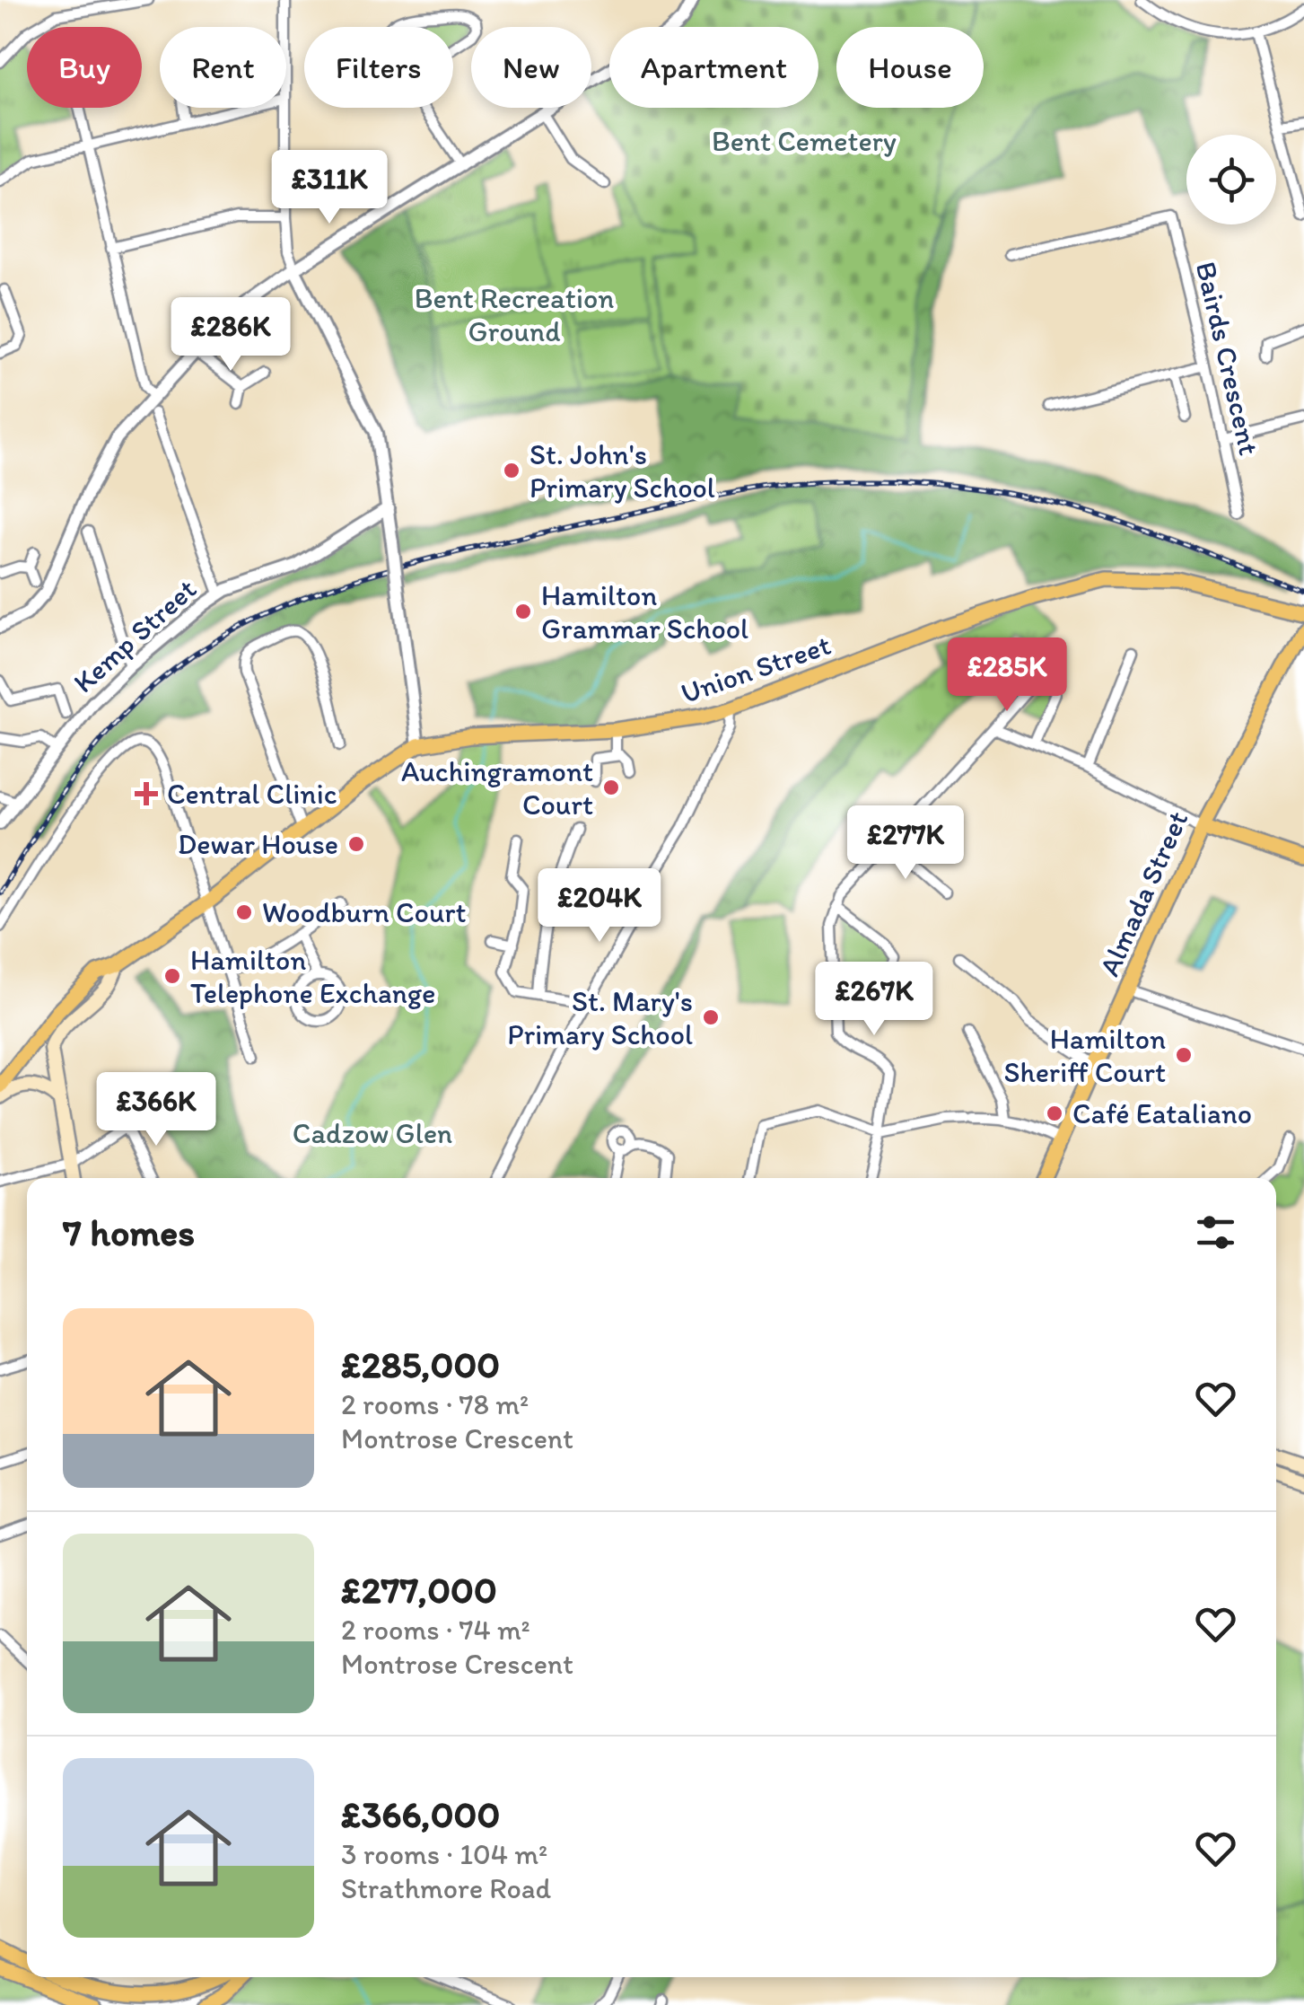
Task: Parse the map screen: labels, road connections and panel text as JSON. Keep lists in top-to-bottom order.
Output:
{
  "streets": {
    "main road": ["Union Street", "Almada Street"],
    "street": ["Bairds Crescent", "Kemp Street"]
  },
  "parks": ["Bent Cemetery", "Bent Recreation Ground", "Cadzow Glen"],
  "places": {
    "other": [
      "St. John's Primary School",
      "Hamilton Grammar School",
      "Auchingramont Court",
      "Dewar House",
      "Woodburn Court",
      "Hamilton Telephone Exchange",
      "St. Mary's Primary School",
      "Hamilton Sheriff Court",
      "Café Eataliano"
    ],
    "health": ["Central Clinic"]
  },
  "page": {
    "chip": [
      "Buy",
      "Rent",
      "Filters",
      "New",
      "Apartment",
      "House"
    ],
    "price": [
      "£311K",
      "£286K",
      "£285K",
      "£277K",
      "£204K",
      "£267K",
      "£366K"
    ],
    "heading": "7 homes",
    "list": [
      {
        "name": "£285,000",
        "note": "2 rooms · 78 m² · Montrose Crescent"
      },
      {
        "name": "£277,000",
        "note": "2 rooms · 74 m² · Montrose Crescent"
      },
      {
        "name": "£366,000",
        "note": "3 rooms · 104 m² · Strathmore Road"
      }
    ]
  }
}
